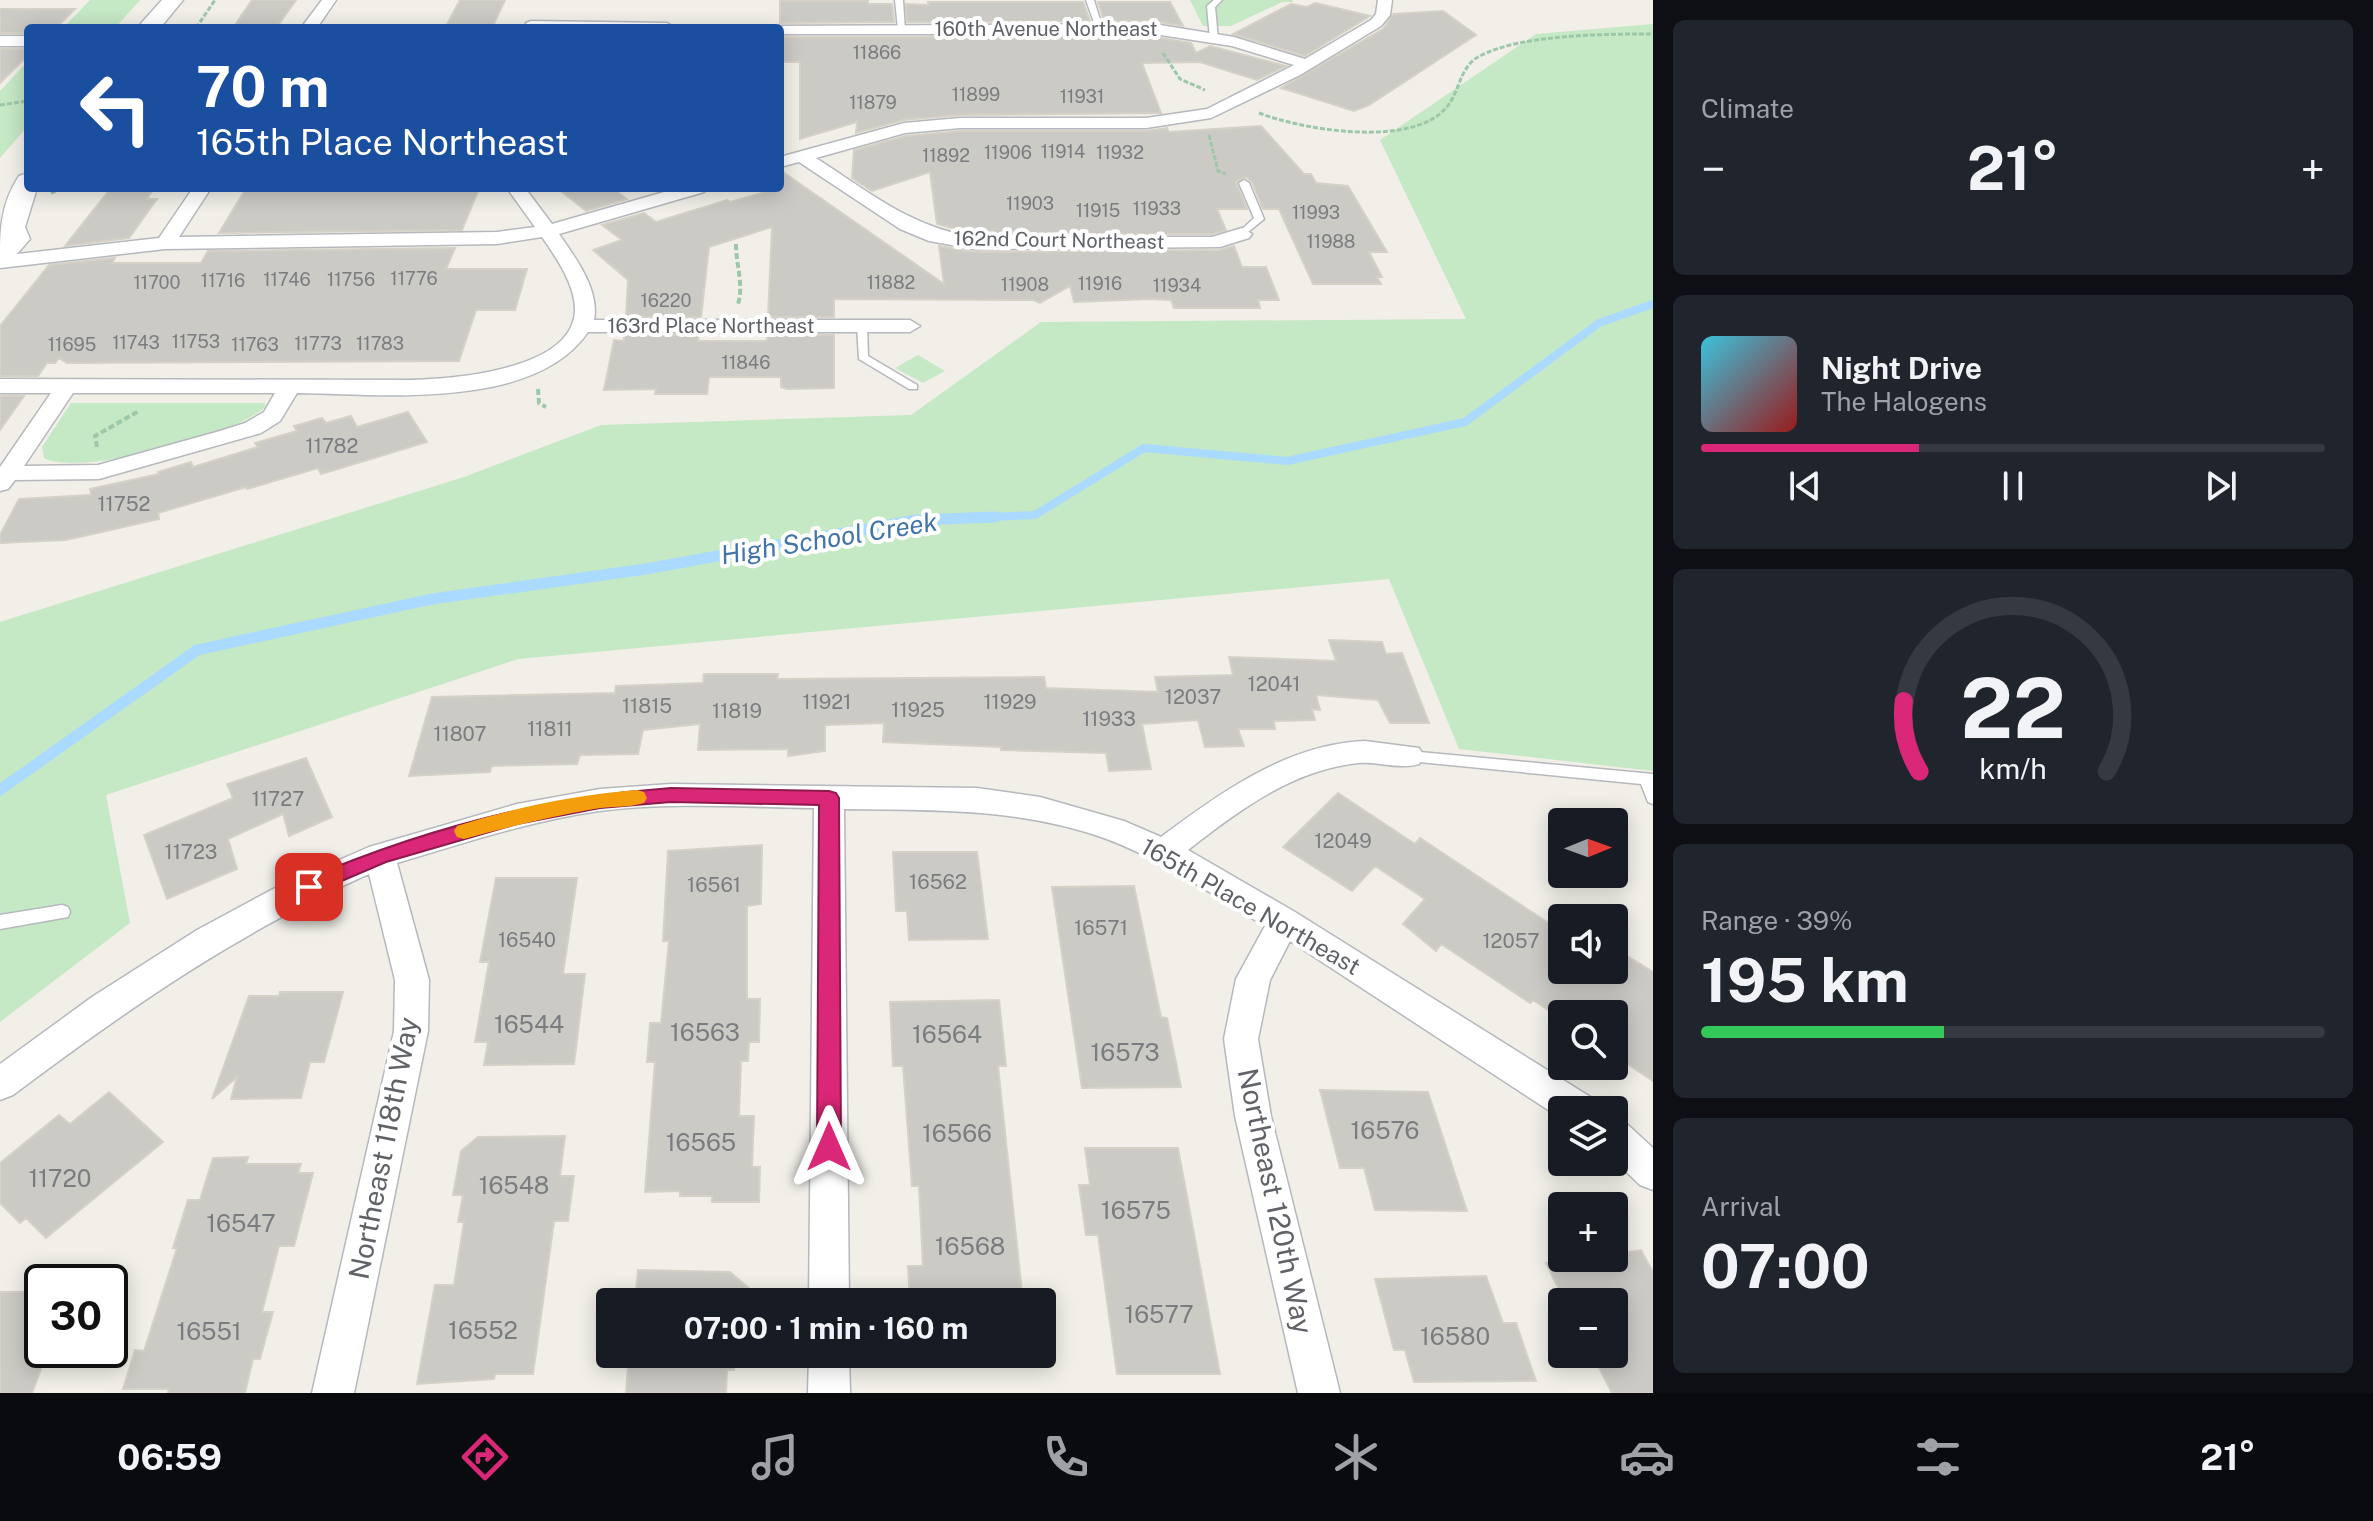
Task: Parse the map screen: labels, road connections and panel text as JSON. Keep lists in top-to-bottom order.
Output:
{
  "streets": {
    "street": [
      "160th Avenue Northeast",
      "162nd Court Northeast",
      "163rd Place Northeast",
      "165th Place Northeast",
      "Northeast 118th Way",
      "Northeast 120th Way"
    ]
  },
  "crossings": [
    ["165th Place Northeast", "Northeast 118th Way"],
    ["165th Place Northeast", "Northeast 120th Way"]
  ],
  "water": ["High School Creek"],
  "house_numbers": [
    "11866",
    "11899",
    "11931",
    "11879",
    "11914",
    "11906",
    "11932",
    "11892",
    "11903",
    "11933",
    "11915",
    "11993",
    "11988",
    "11776",
    "11746",
    "11756",
    "11716",
    "11700",
    "11882",
    "11916",
    "11908",
    "11934",
    "16220",
    "11753",
    "11743",
    "11773",
    "11783",
    "11695",
    "11763",
    "11846",
    "11782",
    "11752",
    "12041",
    "12037",
    "11921",
    "11929",
    "11815",
    "11925",
    "11819",
    "11933",
    "11811",
    "11807",
    "11727",
    "12049",
    "11723",
    "16562",
    "16561",
    "16571",
    "16540",
    "12057",
    "16544",
    "16563",
    "16564",
    "16573",
    "16576",
    "16566",
    "16565",
    "11720",
    "16548",
    "16575",
    "16547",
    "16568",
    "16577",
    "16552",
    "16551",
    "16580"
  ],
  "north": "right",
  "page": {
    "tile": [
      "Climate",
      ["Range · 39%", "195 km"],
      ["Arrival", "07:00"]
    ],
    "turn": ["70 m", "165th Place Northeast"],
    "heat": ["−", "21°", "+"],
    "song": ["Night Drive", "The Halogens"],
    "map_buttons": ["+", "−"],
    "limit": "30",
    "trip": "07:00 · 1 min · 160 m",
    "tabs": ["06:59", "21°"],
    "gauge": ["22", "km/h"]
  }
}
